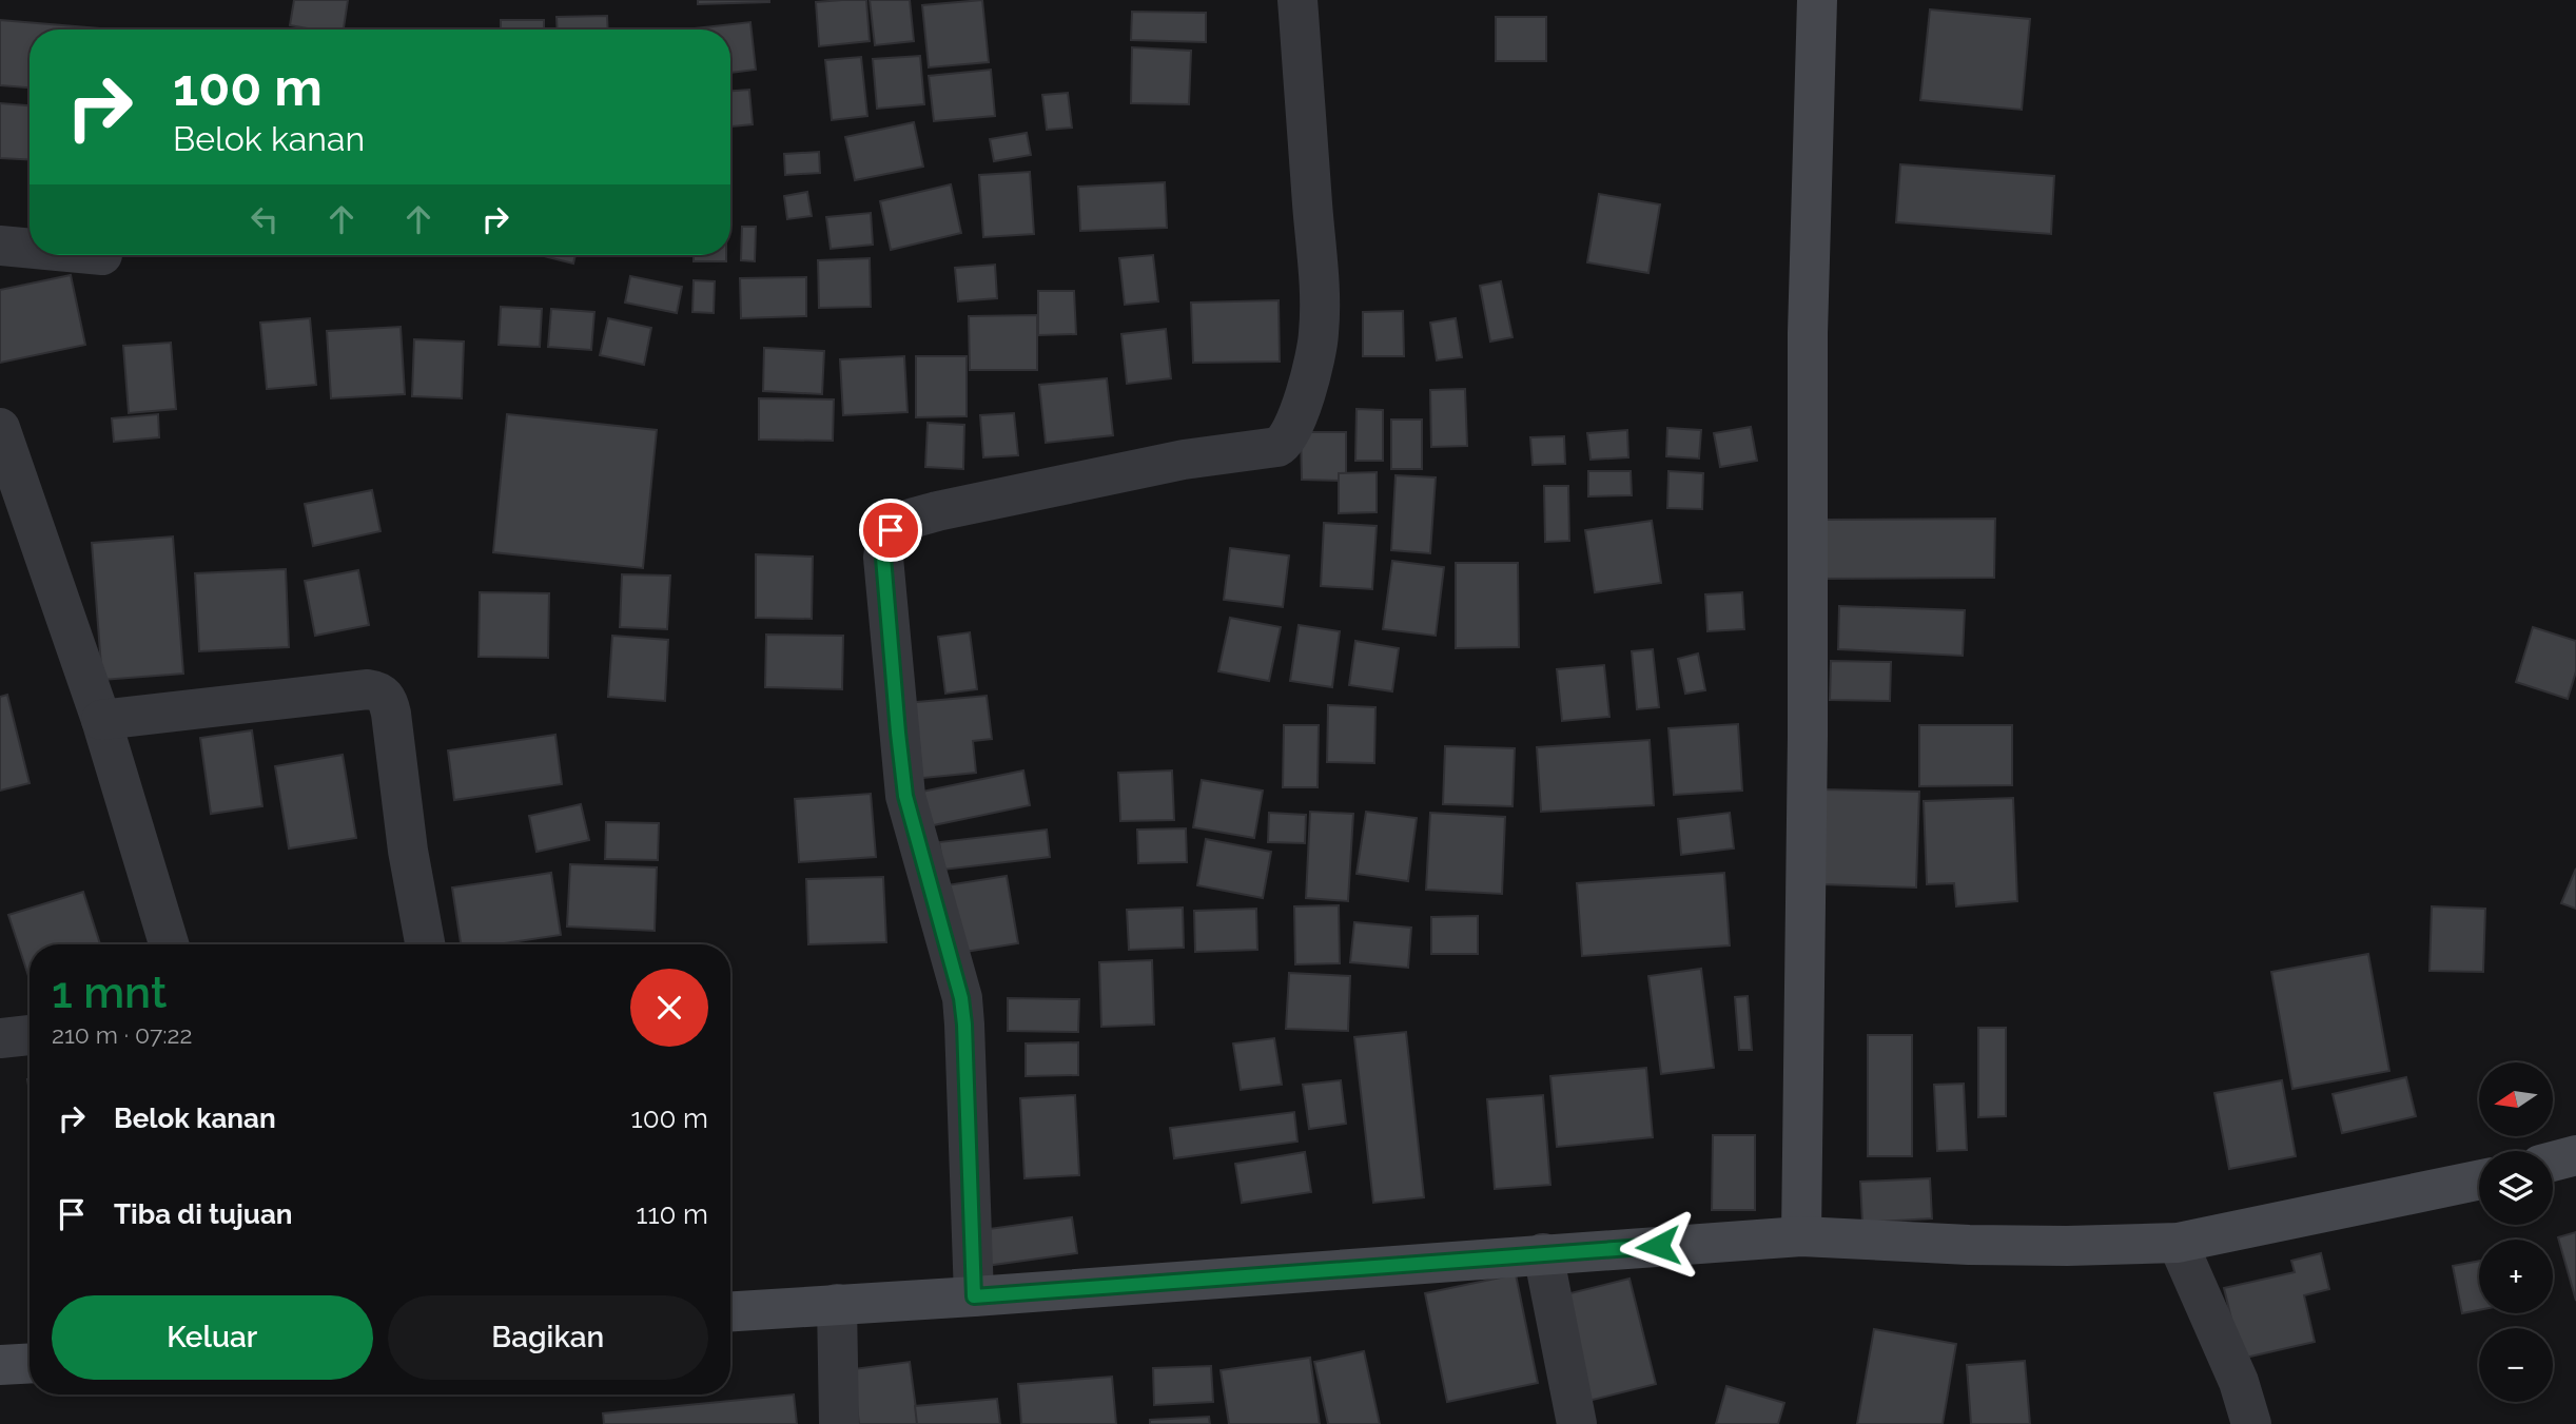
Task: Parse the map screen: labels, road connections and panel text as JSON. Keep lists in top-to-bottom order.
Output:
{
  "north": "left",
  "page": {
    "turn": ["100 m", "Belok kanan"],
    "heading": ["1 mnt", "210 m · 07:22"],
    "map_buttons": ["+", "−"],
    "list": [
      {
        "name": "Belok kanan",
        "value": "100 m"
      },
      {
        "name": "Tiba di tujuan",
        "value": "110 m"
      }
    ],
    "buttons": ["Keluar", "Bagikan"]
  }
}
